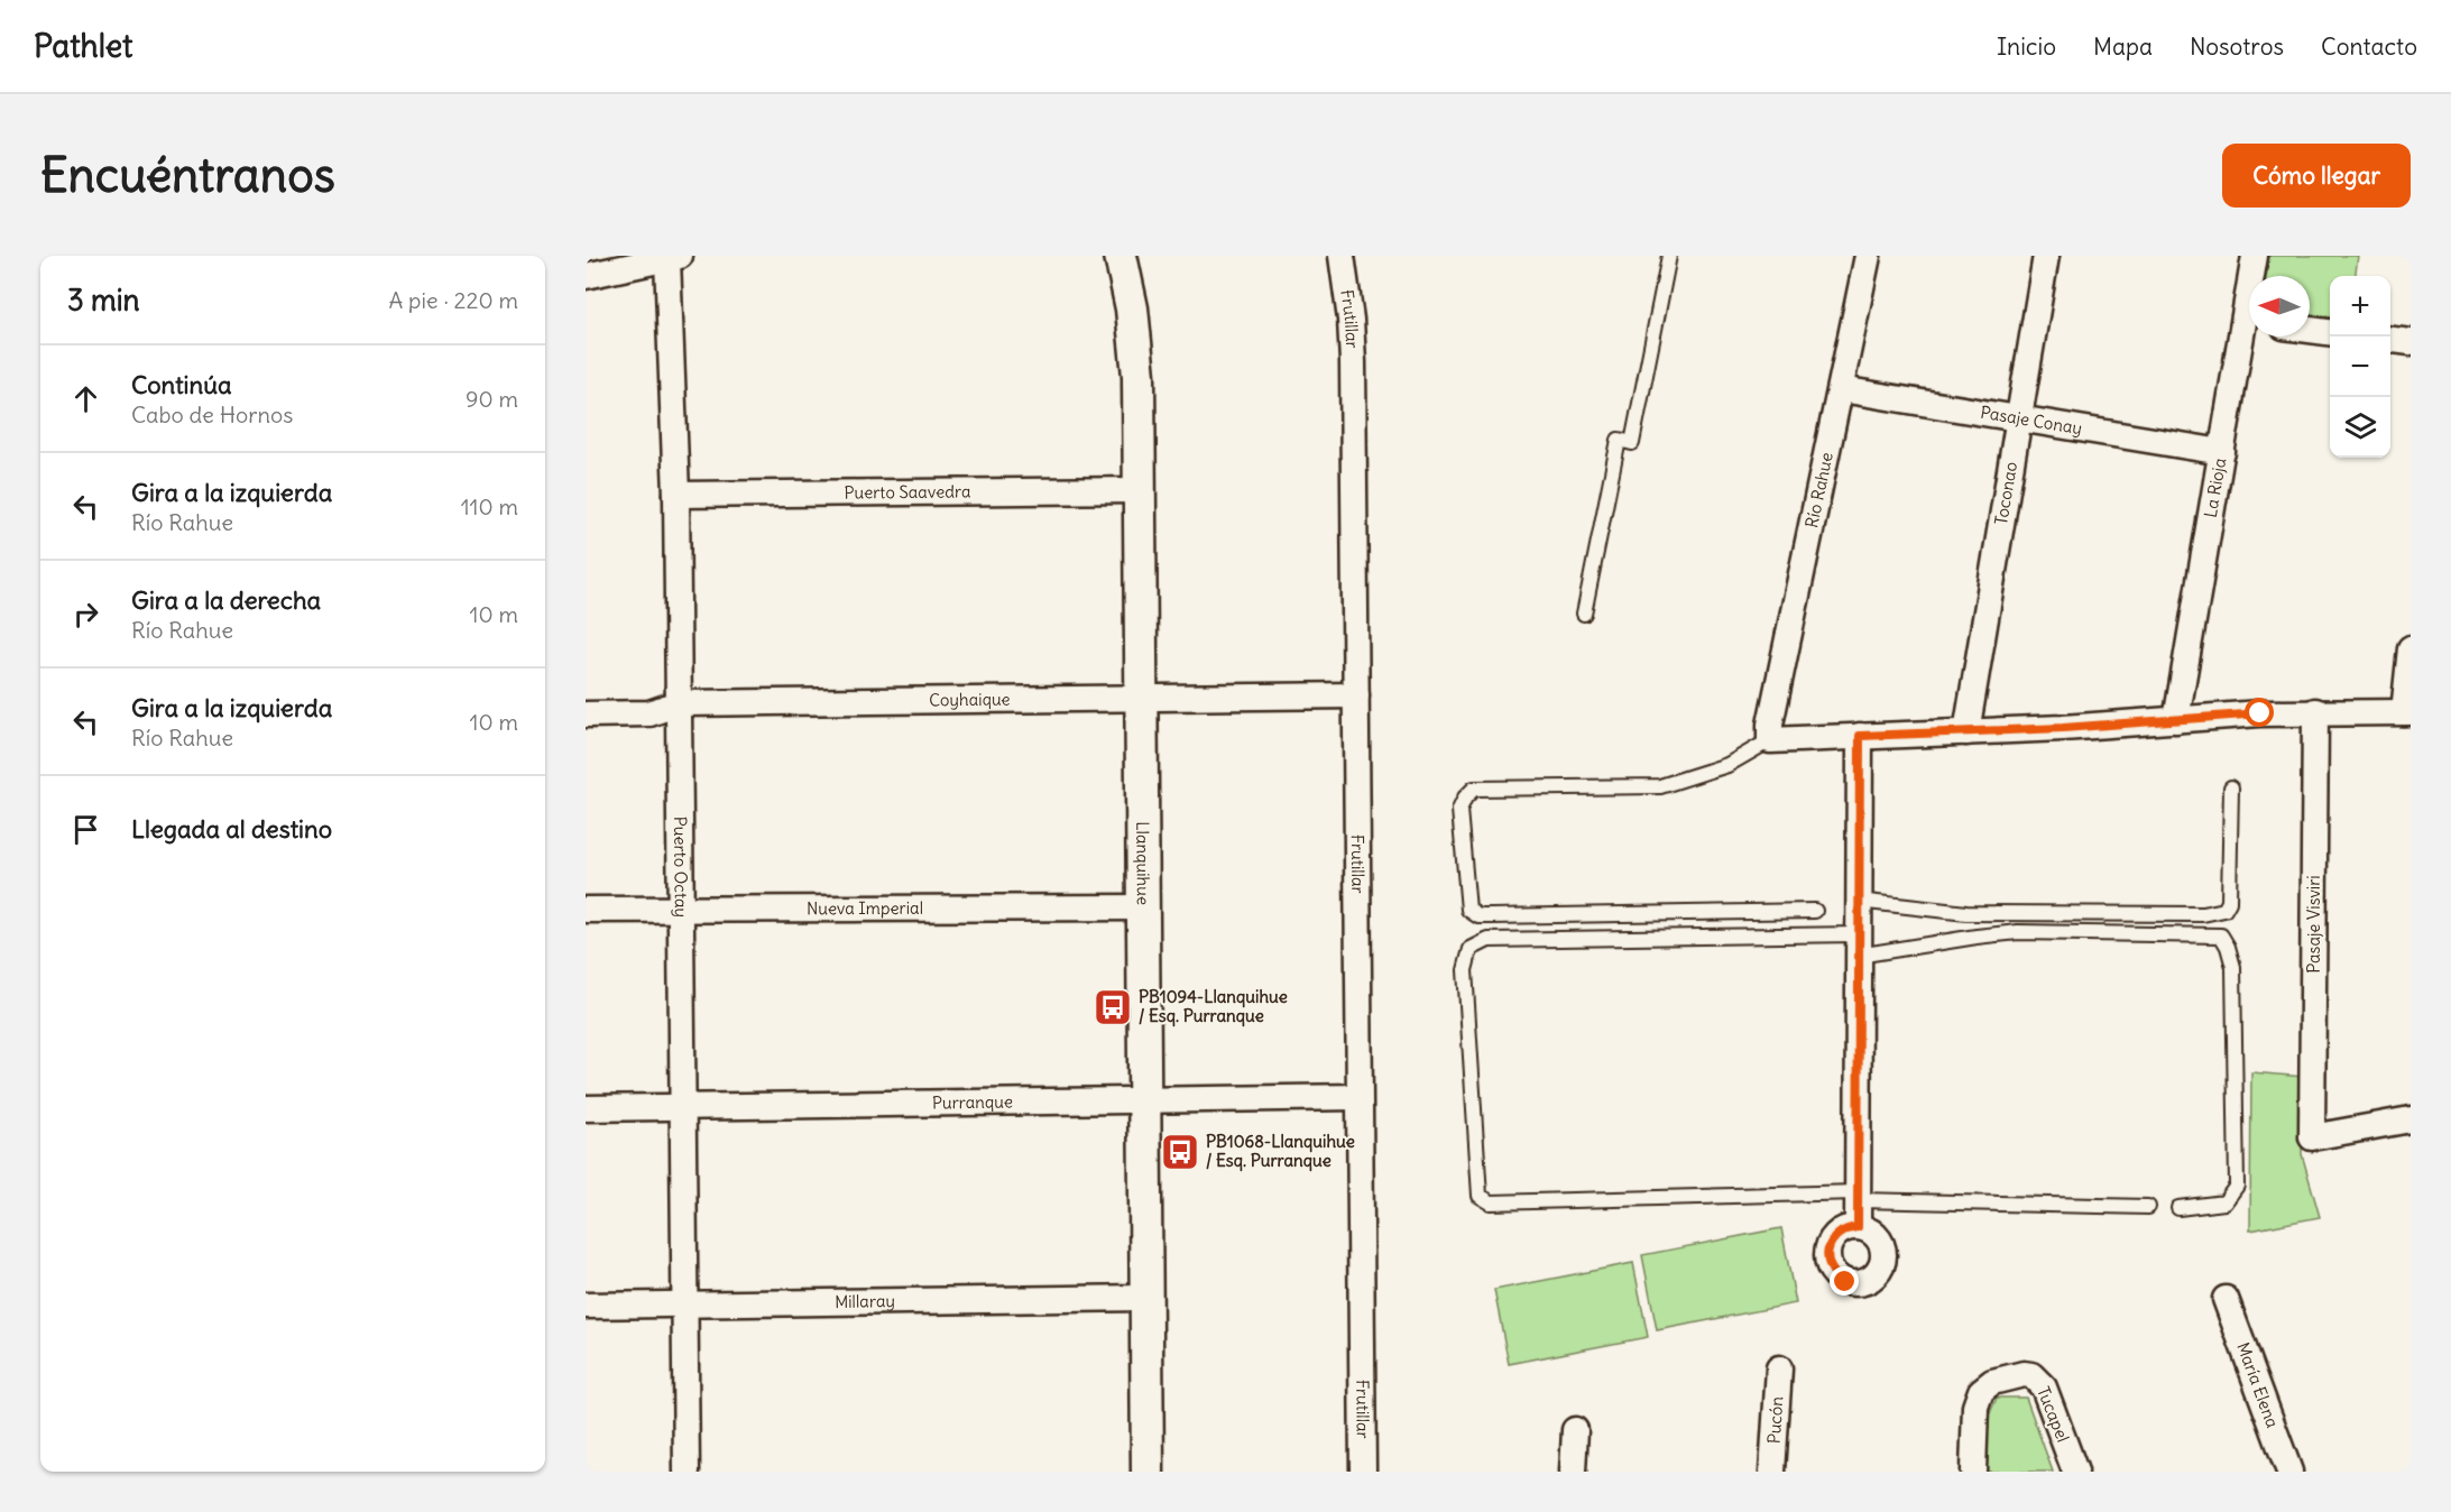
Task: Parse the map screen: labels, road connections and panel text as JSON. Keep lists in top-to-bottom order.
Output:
{
  "streets": {
    "street": [
      "Frutillar",
      "Pasaje Conay",
      "La Rioja",
      "Río Rahue",
      "Puerto Saavedra",
      "Toconao",
      "Coyhaique",
      "Llanquihue",
      "Puerto Octay",
      "Nueva Imperial",
      "Pasaje Visviri",
      "Purranque",
      "Millaray",
      "María Elena",
      "Tucapel",
      "Pucón"
    ]
  },
  "crossings": [
    ["Frutillar", "Coyhaique"],
    ["Frutillar", "Purranque"],
    ["Pasaje Conay", "La Rioja"],
    ["Pasaje Conay", "Río Rahue"],
    ["Pasaje Conay", "Toconao"],
    ["Puerto Saavedra", "Llanquihue"],
    ["Puerto Saavedra", "Puerto Octay"],
    ["Coyhaique", "Llanquihue"],
    ["Coyhaique", "Puerto Octay"],
    ["Llanquihue", "Nueva Imperial"],
    ["Llanquihue", "Purranque"],
    ["Llanquihue", "Millaray"],
    ["Puerto Octay", "Nueva Imperial"],
    ["Puerto Octay", "Purranque"],
    ["Puerto Octay", "Millaray"]
  ],
  "places": {
    "bus stop": ["PB1094-Llanquihue / Esq. Purranque", "PB1068-Llanquihue / Esq. Purranque"]
  },
  "north": "left",
  "page": {
    "header": "Pathlet",
    "nav": [
      "Inicio",
      "Mapa",
      "Nosotros",
      "Contacto"
    ],
    "buttons": "Cómo llegar",
    "title": "Encuéntranos",
    "heading": ["3 min", "A pie · 220 m"],
    "map_buttons": ["+", "−"],
    "list": [
      ["Continúa", "Cabo de Hornos", "90 m"],
      ["Gira a la izquierda", "Río Rahue", "110 m"],
      ["Gira a la derecha", "Río Rahue", "10 m"],
      ["Gira a la izquierda", "Río Rahue", "10 m"],
      "Llegada al destino"
    ]
  }
}
